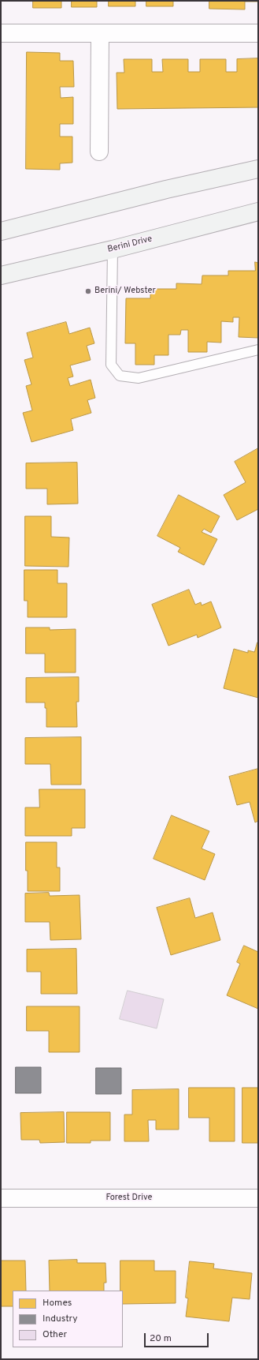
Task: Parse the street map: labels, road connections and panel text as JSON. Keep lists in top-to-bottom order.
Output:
{
  "streets": {
    "street": ["Berini Drive", "Forest Drive"]
  },
  "places": ["Berini/ Webster"],
  "legend": ["Homes", "Industry", "Other"],
  "scale_bar": "20 m"
}
